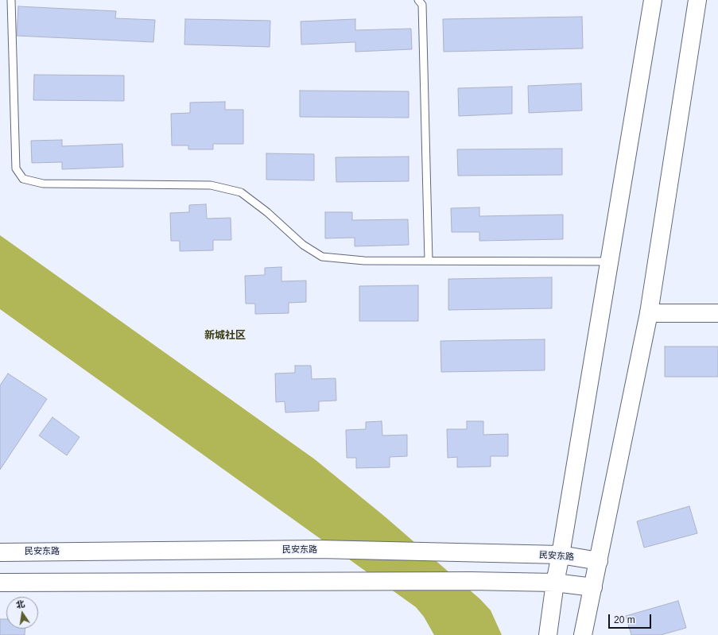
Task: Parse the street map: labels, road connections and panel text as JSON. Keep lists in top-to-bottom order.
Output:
{
  "streets": {
    "main road": ["民安东路"]
  },
  "districts": ["新城社区"],
  "scale_bar": "20 m",
  "north": "top"
}
